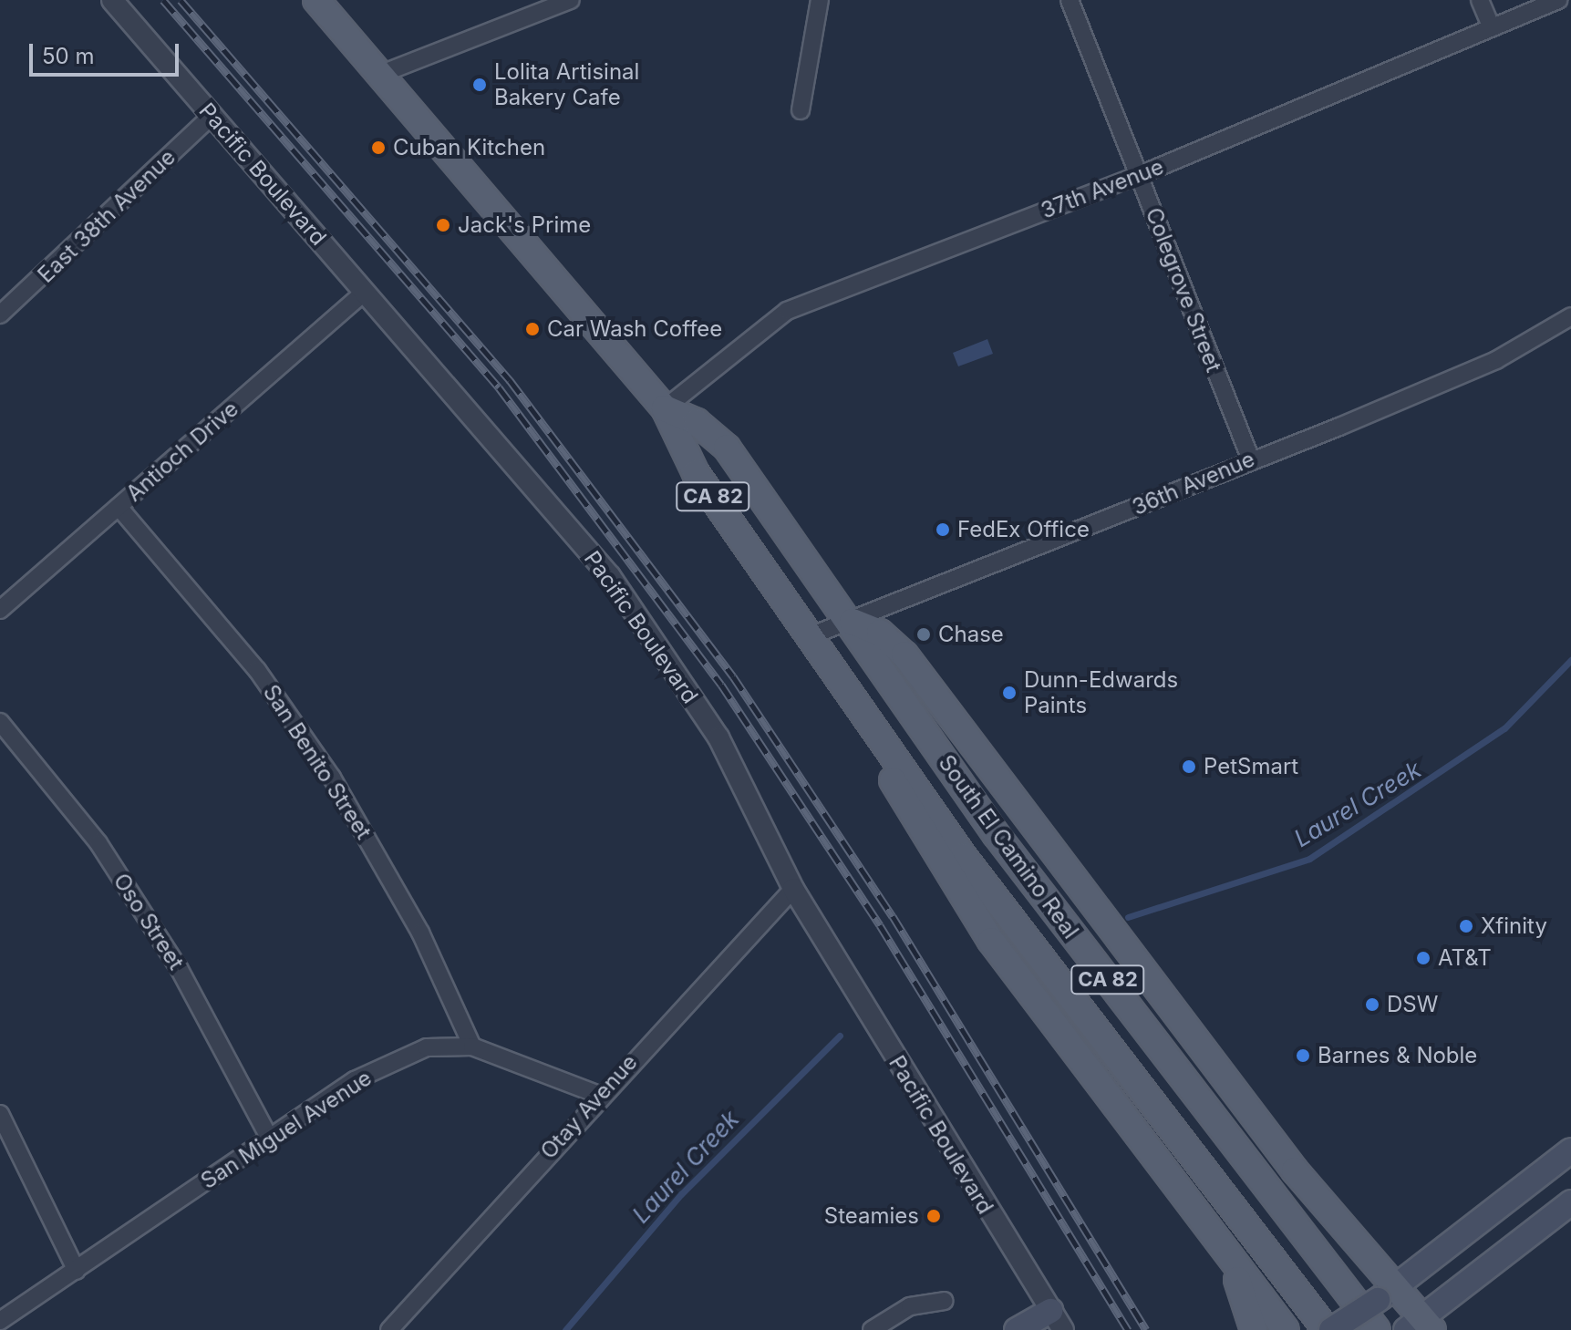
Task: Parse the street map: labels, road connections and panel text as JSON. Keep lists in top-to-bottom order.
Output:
{
  "streets": {
    "main road": ["CA 82", "South El Camino Real"],
    "street": [
      "Pacific Boulevard",
      "37th Avenue",
      "East 38th Avenue",
      "Colegrove Street",
      "Antioch Drive",
      "36th Avenue",
      "San Benito Street",
      "Oso Street",
      "Otay Avenue",
      "San Miguel Avenue"
    ]
  },
  "crossings": [
    ["Pacific Boulevard", "East 38th Avenue"],
    ["Pacific Boulevard", "Antioch Drive"],
    ["Pacific Boulevard", "Otay Avenue"],
    ["37th Avenue", "Colegrove Street"],
    ["37th Avenue", "South El Camino Real"],
    ["Colegrove Street", "36th Avenue"],
    ["Antioch Drive", "San Benito Street"],
    ["36th Avenue", "South El Camino Real"],
    ["San Benito Street", "San Miguel Avenue"],
    ["Oso Street", "San Miguel Avenue"],
    ["Otay Avenue", "San Miguel Avenue"]
  ],
  "water": ["Laurel Creek"],
  "places": [
    "Lolita Artisinal Bakery Cafe",
    "Cuban Kitchen",
    "Jack's Prime",
    "Car Wash Coffee",
    "FedEx Office",
    "Chase",
    "Dunn-Edwards Paints",
    "PetSmart",
    "Xfinity",
    "AT&T",
    "DSW",
    "Barnes & Noble",
    "Steamies"
  ],
  "scale_bar": "50 m"
}
